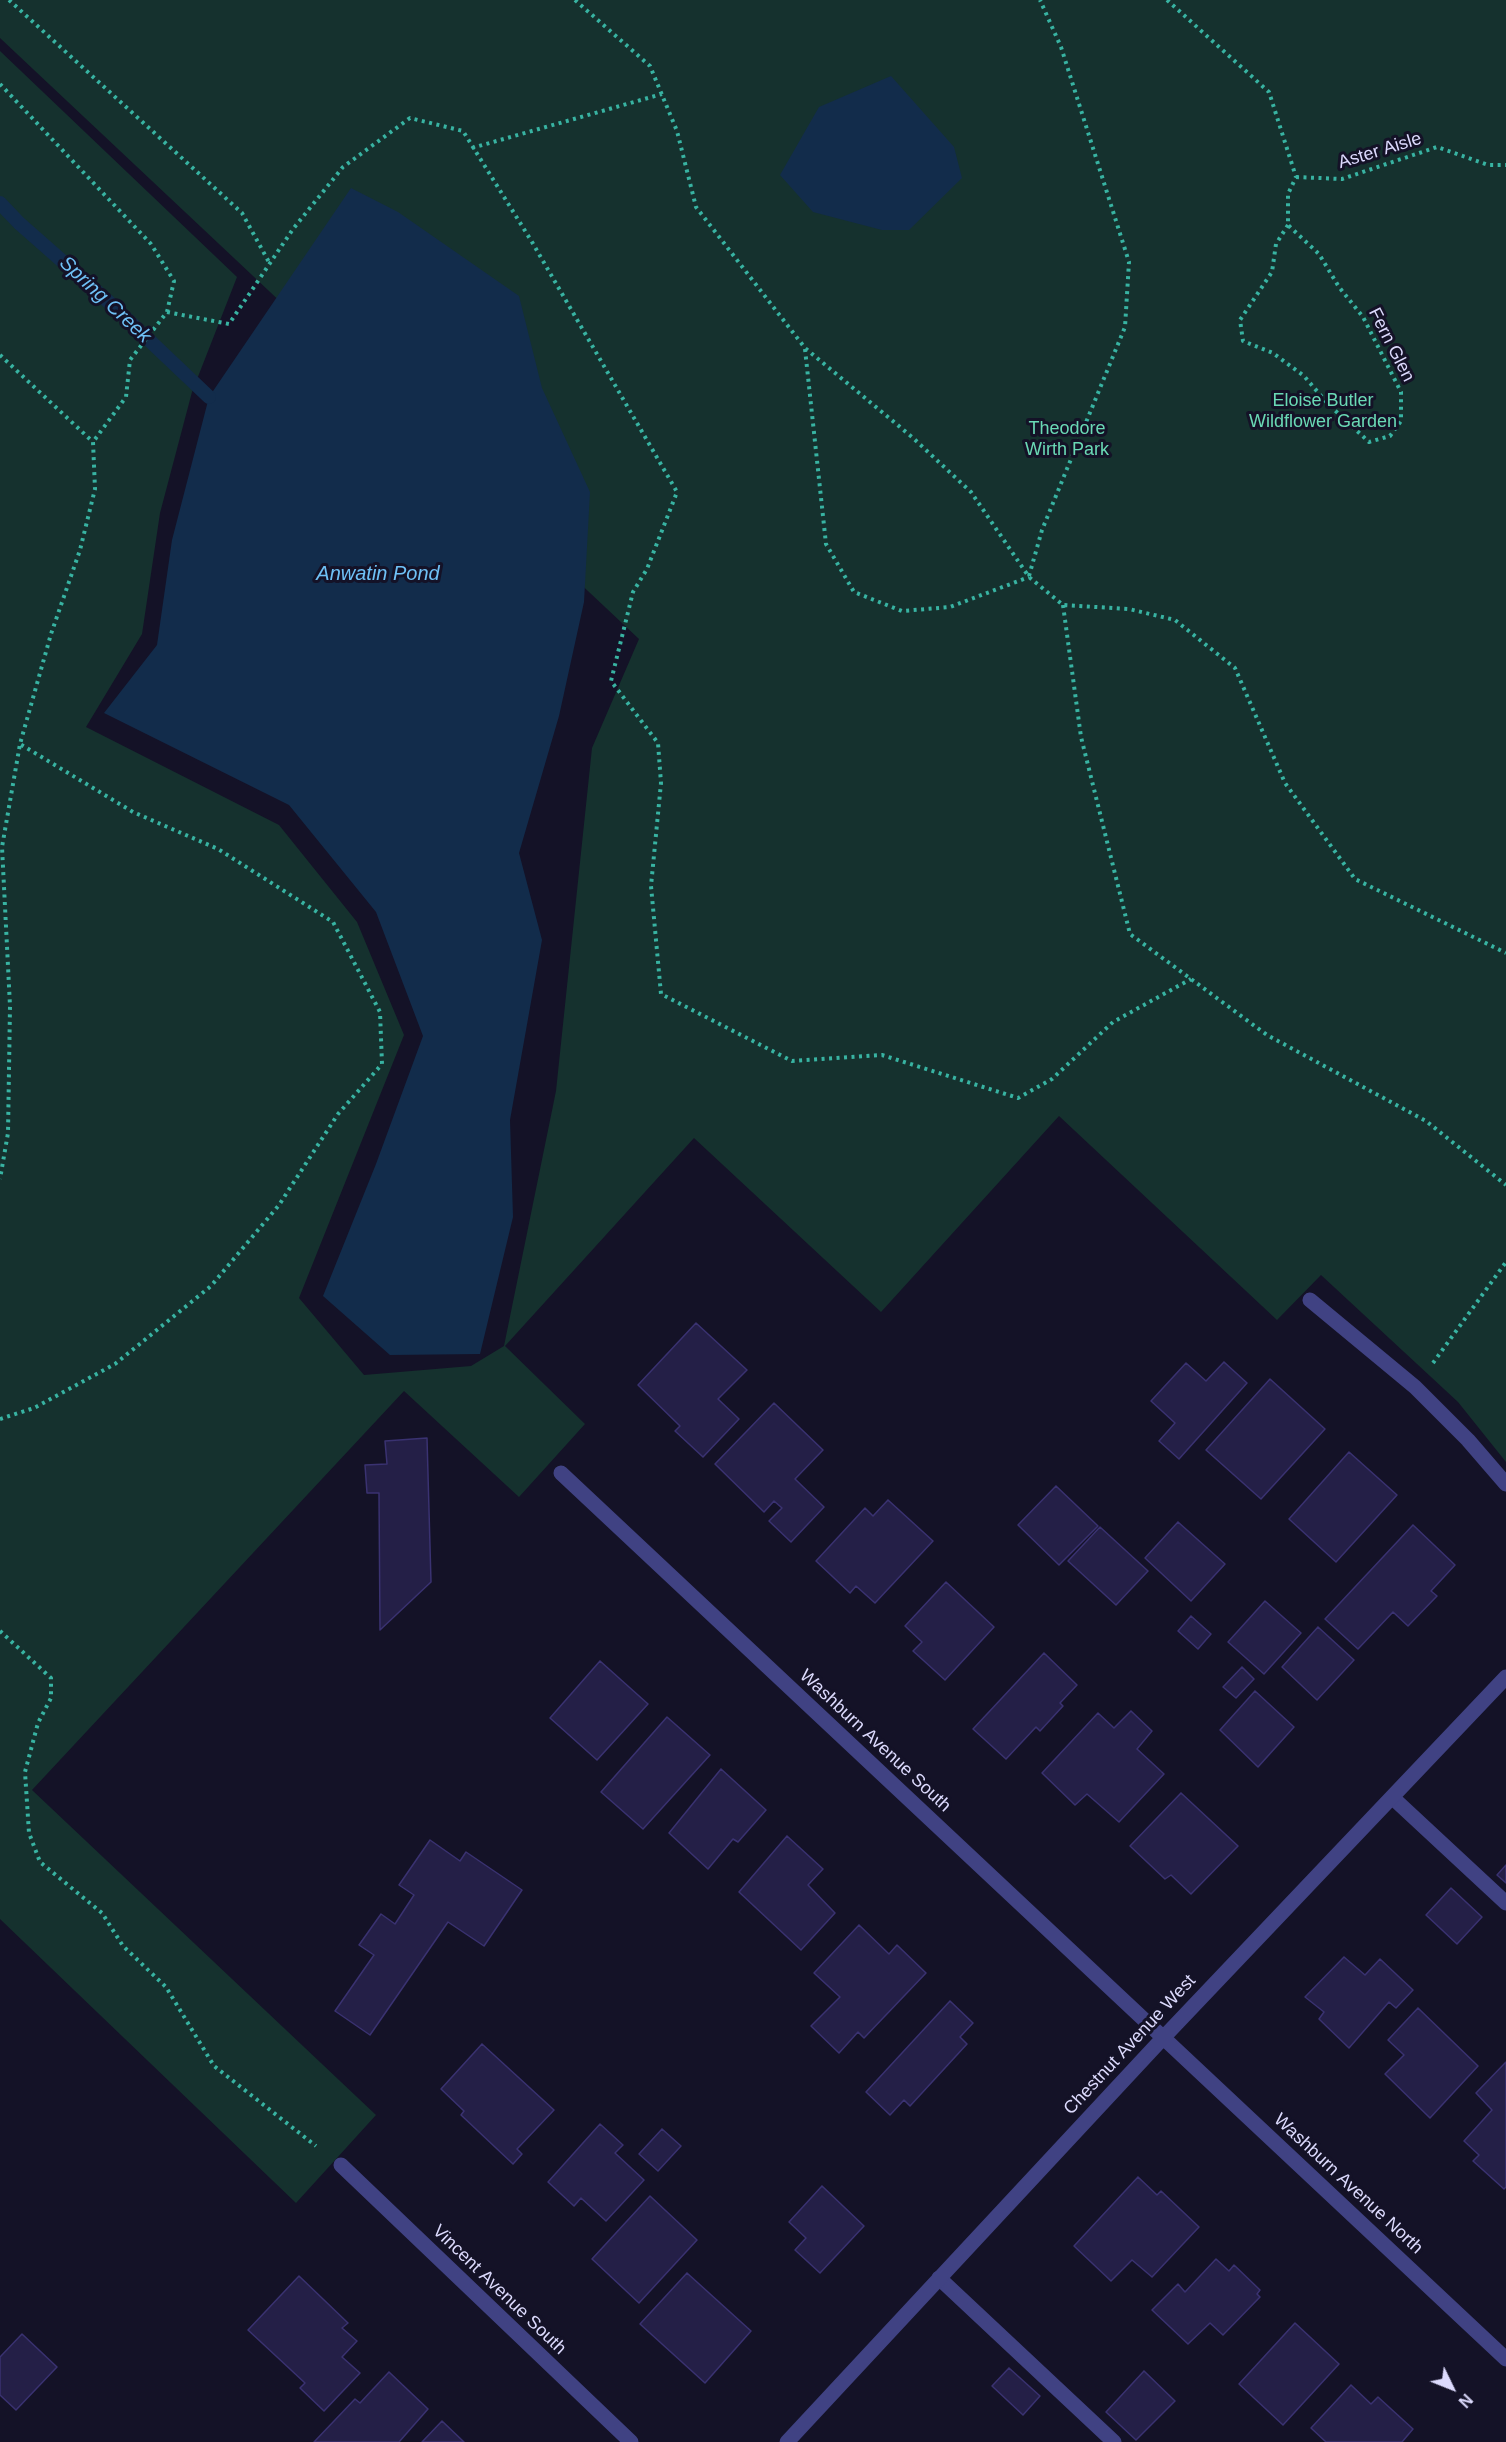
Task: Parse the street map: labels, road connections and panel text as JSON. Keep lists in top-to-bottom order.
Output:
{
  "streets": {
    "street": [
      "Washburn Avenue South",
      "Chestnut Avenue West",
      "Washburn Avenue North",
      "Vincent Avenue South"
    ],
    "path": ["Aster Aisle", "Fern Glen"]
  },
  "crossings": [
    ["Aster Aisle", "Fern Glen"],
    ["Washburn Avenue South", "Chestnut Avenue West"],
    ["Washburn Avenue South", "Washburn Avenue North"],
    ["Chestnut Avenue West", "Washburn Avenue North"]
  ],
  "water": ["Spring Creek", "Anwatin Pond"],
  "parks": ["Eloise Butler Wildflower Garden", "Theodore Wirth Park"],
  "north": "bottom right"
}
